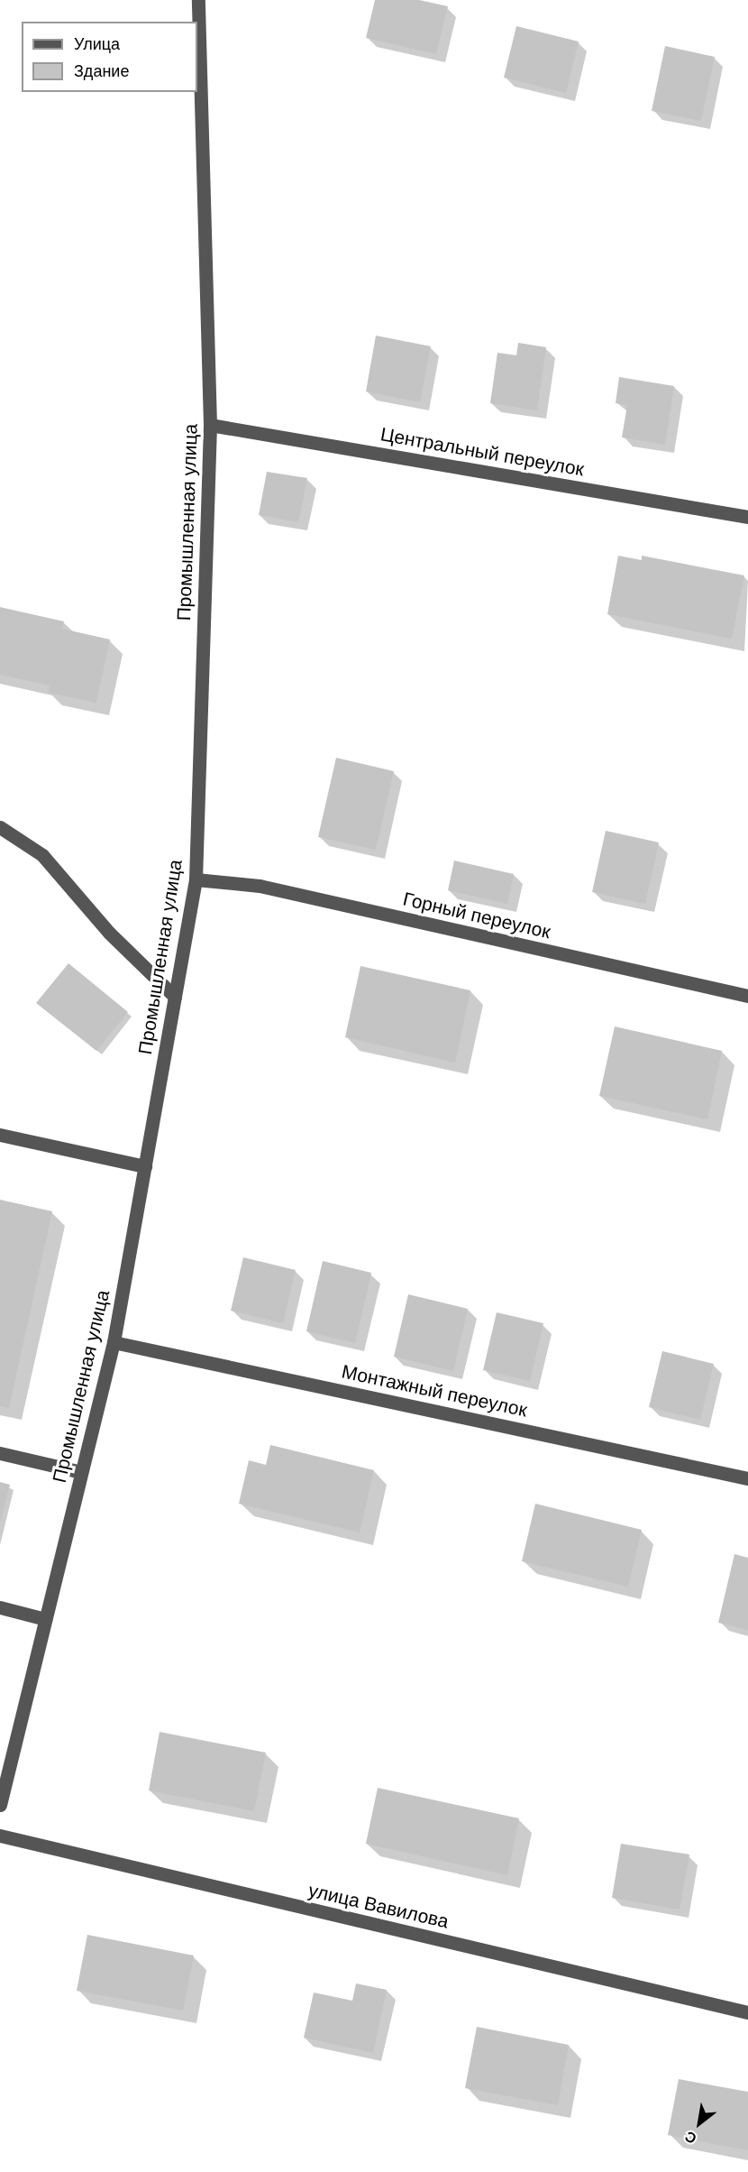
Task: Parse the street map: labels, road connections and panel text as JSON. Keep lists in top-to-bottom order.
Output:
{
  "streets": {
    "street": [
      "Центральный переулок",
      "Промышленная улица",
      "Горный переулок",
      "Монтажный переулок",
      "улица Вавилова"
    ]
  },
  "crossings": [
    ["Центральный переулок", "Промышленная улица"],
    ["Промышленная улица", "Горный переулок"],
    ["Промышленная улица", "Монтажный переулок"]
  ],
  "legend": ["Улица", "Здание"],
  "north": "bottom left"
}
